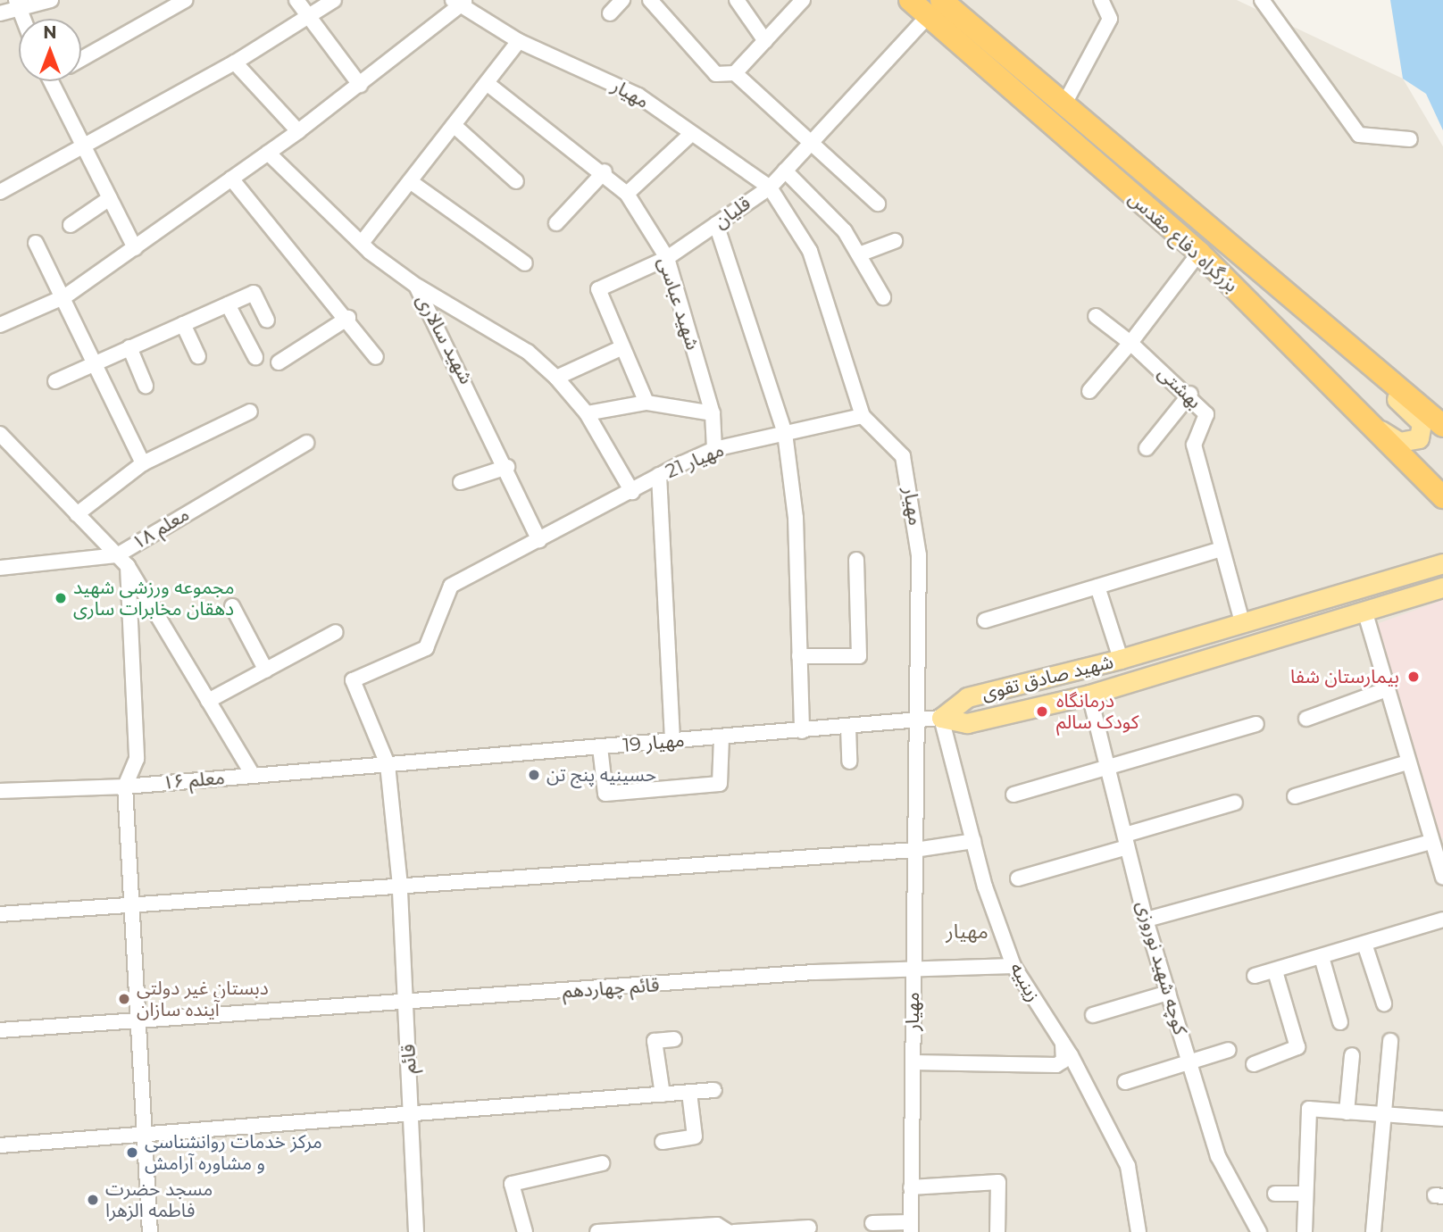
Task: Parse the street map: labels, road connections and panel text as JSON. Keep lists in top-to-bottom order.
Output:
{
  "streets": {
    "highway": ["بزرگراه دفاع مقدس"],
    "main road": ["شهید صادق تقوی"],
    "street": [
      "مهیار",
      "قلیان",
      "شهید عباسی",
      "شهید سالاری",
      "بهشتی",
      "مهیار 21",
      "معلم ۱۸",
      "مهیار 19",
      "معلم ۱۶",
      "کوچه شهید نوروزی",
      "زینبیه",
      "قائم چهاردهم",
      "قائم"
    ]
  },
  "crossings": [
    ["مهیار", "قلیان"],
    ["مهیار", "مهیار 21"],
    ["مهیار", "مهیار 19"],
    ["مهیار", "قائم چهاردهم"],
    ["قلیان", "بزرگراه دفاع مقدس"],
    ["قلیان", "شهید عباسی"],
    ["شهید عباسی", "مهیار 21"],
    ["شهید سالاری", "مهیار 21"],
    ["بهشتی", "شهید صادق تقوی"],
    ["مهیار 21", "مهیار 19"],
    ["مهیار 21", "معلم ۱۶"],
    ["مهیار 21", "قائم"],
    ["شهید صادق تقوی", "مهیار 19"],
    ["شهید صادق تقوی", "کوچه شهید نوروزی"],
    ["شهید صادق تقوی", "زینبیه"],
    ["مهیار 19", "معلم ۱۶"],
    ["مهیار 19", "زینبیه"],
    ["مهیار 19", "قائم"],
    ["معلم ۱۶", "قائم"],
    ["زینبیه", "قائم چهاردهم"],
    ["قائم چهاردهم", "قائم"]
  ],
  "districts": ["مهیار"],
  "places": [
    "مجموعه ورزشی شهید دهقان مخابرات ساری",
    "بیمارستان شفا",
    "درمانگاه کودک سالم",
    "حسینیه پنج تن",
    "دبستان غیر دولتی آینده سازان",
    "مرکز خدمات روانشناسی و مشاوره آرامش",
    "مسجد حضرت فاطمه الزهرا"
  ],
  "north": "top"
}
